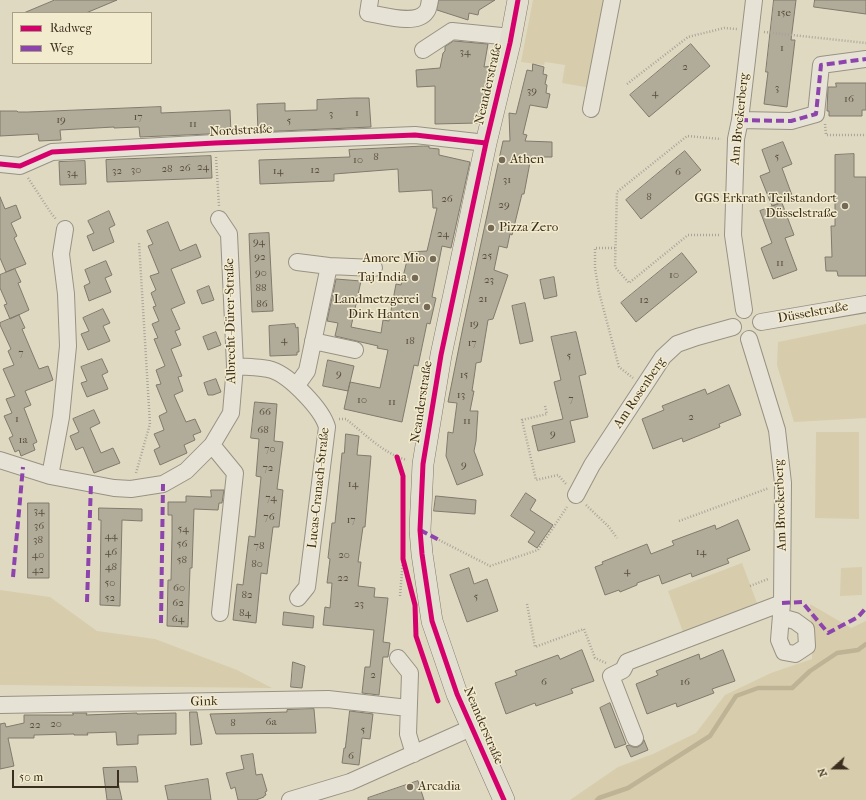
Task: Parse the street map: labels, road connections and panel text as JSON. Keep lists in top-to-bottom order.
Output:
{
  "streets": {
    "main road": ["Neanderstraße"],
    "street": [
      "Am Brockerberg",
      "Nordstraße",
      "Düsselstraße",
      "Albrecht-Dürer-Straße",
      "Am Rosenberg",
      "Lucas-Cranach-Straße",
      "Gink"
    ]
  },
  "crossings": [
    ["Neanderstraße", "Nordstraße"],
    ["Am Brockerberg", "Düsselstraße"],
    ["Am Brockerberg", "Am Rosenberg"],
    ["Düsselstraße", "Am Rosenberg"],
    ["Albrecht-Dürer-Straße", "Lucas-Cranach-Straße"]
  ],
  "places": [
    "Athen",
    "GGS Erkrath Teilstandort Düsselstraße",
    "Pizza Zero",
    "Amore Mio",
    "Taj India",
    "Landmetzgerei Dirk Hanten",
    "Arcadia"
  ],
  "house_numbers": [
    "15e",
    "1",
    "34",
    "2",
    "3",
    "39",
    "4",
    "16",
    "1",
    "3",
    "17",
    "19",
    "5",
    "11",
    "8",
    "5",
    "10",
    "24",
    "26",
    "28",
    "30",
    "12",
    "32",
    "14",
    "6",
    "34",
    "31",
    "8",
    "26",
    "29",
    "24",
    "94",
    "25",
    "92",
    "11",
    "90",
    "10",
    "23",
    "88",
    "21",
    "12",
    "86",
    "19",
    "4",
    "18",
    "17",
    "7",
    "5",
    "9",
    "15",
    "13",
    "7",
    "10",
    "11",
    "66",
    "2",
    "1",
    "11",
    "68",
    "9",
    "1a",
    "70",
    "9",
    "72",
    "14",
    "74",
    "34",
    "76",
    "17",
    "36",
    "54",
    "44",
    "38",
    "56",
    "78",
    "46",
    "14",
    "40",
    "20",
    "58",
    "80",
    "48",
    "42",
    "4",
    "22",
    "50",
    "60",
    "82",
    "5",
    "52",
    "62",
    "23",
    "84",
    "64",
    "2",
    "6",
    "16",
    "6a",
    "8",
    "20",
    "22",
    "5",
    "6"
  ],
  "legend": ["Radweg", "Weg"],
  "scale_bar": "50 m",
  "north": "left"
}
